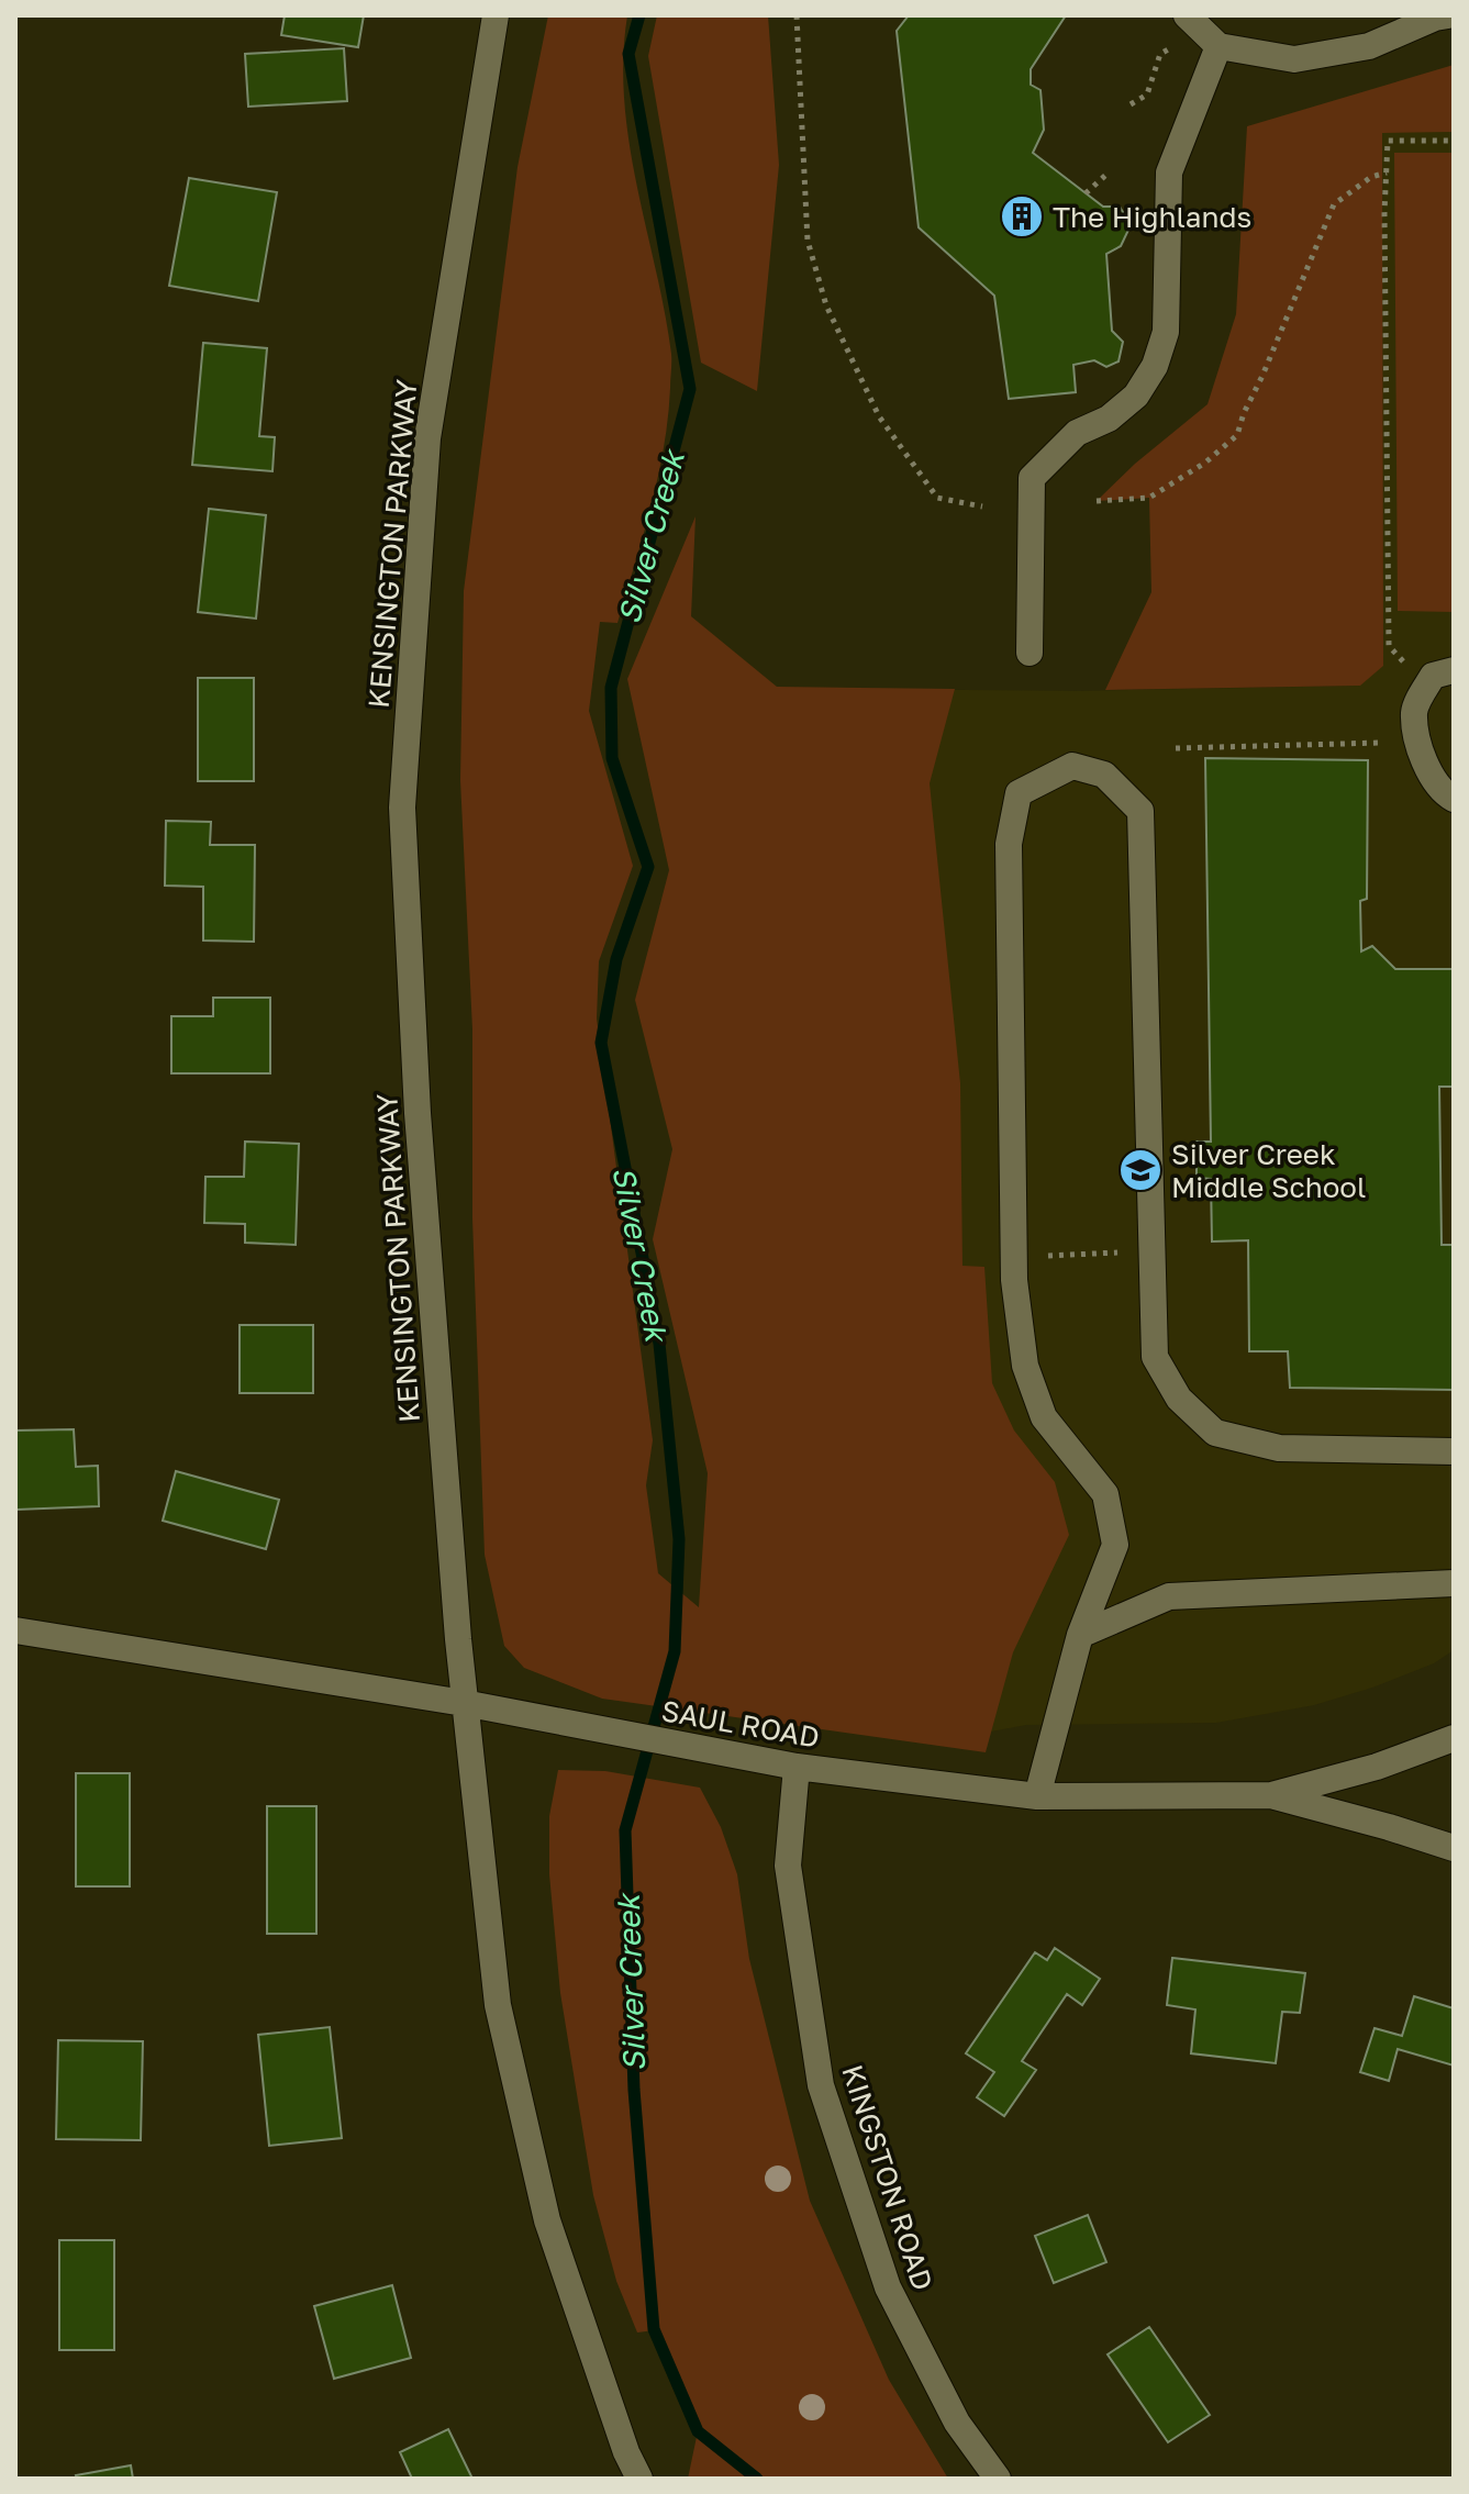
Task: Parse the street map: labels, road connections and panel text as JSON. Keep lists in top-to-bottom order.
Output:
{
  "streets": {
    "street": ["KENSINGTON PARKWAY", "SAUL ROAD", "KINGSTON ROAD"]
  },
  "crossings": [
    ["KENSINGTON PARKWAY", "SAUL ROAD"],
    ["SAUL ROAD", "KINGSTON ROAD"]
  ],
  "water": ["Silver Creek"],
  "places": {
    "building": ["The Highlands"],
    "school or university": ["Silver Creek Middle School"]
  }
}
